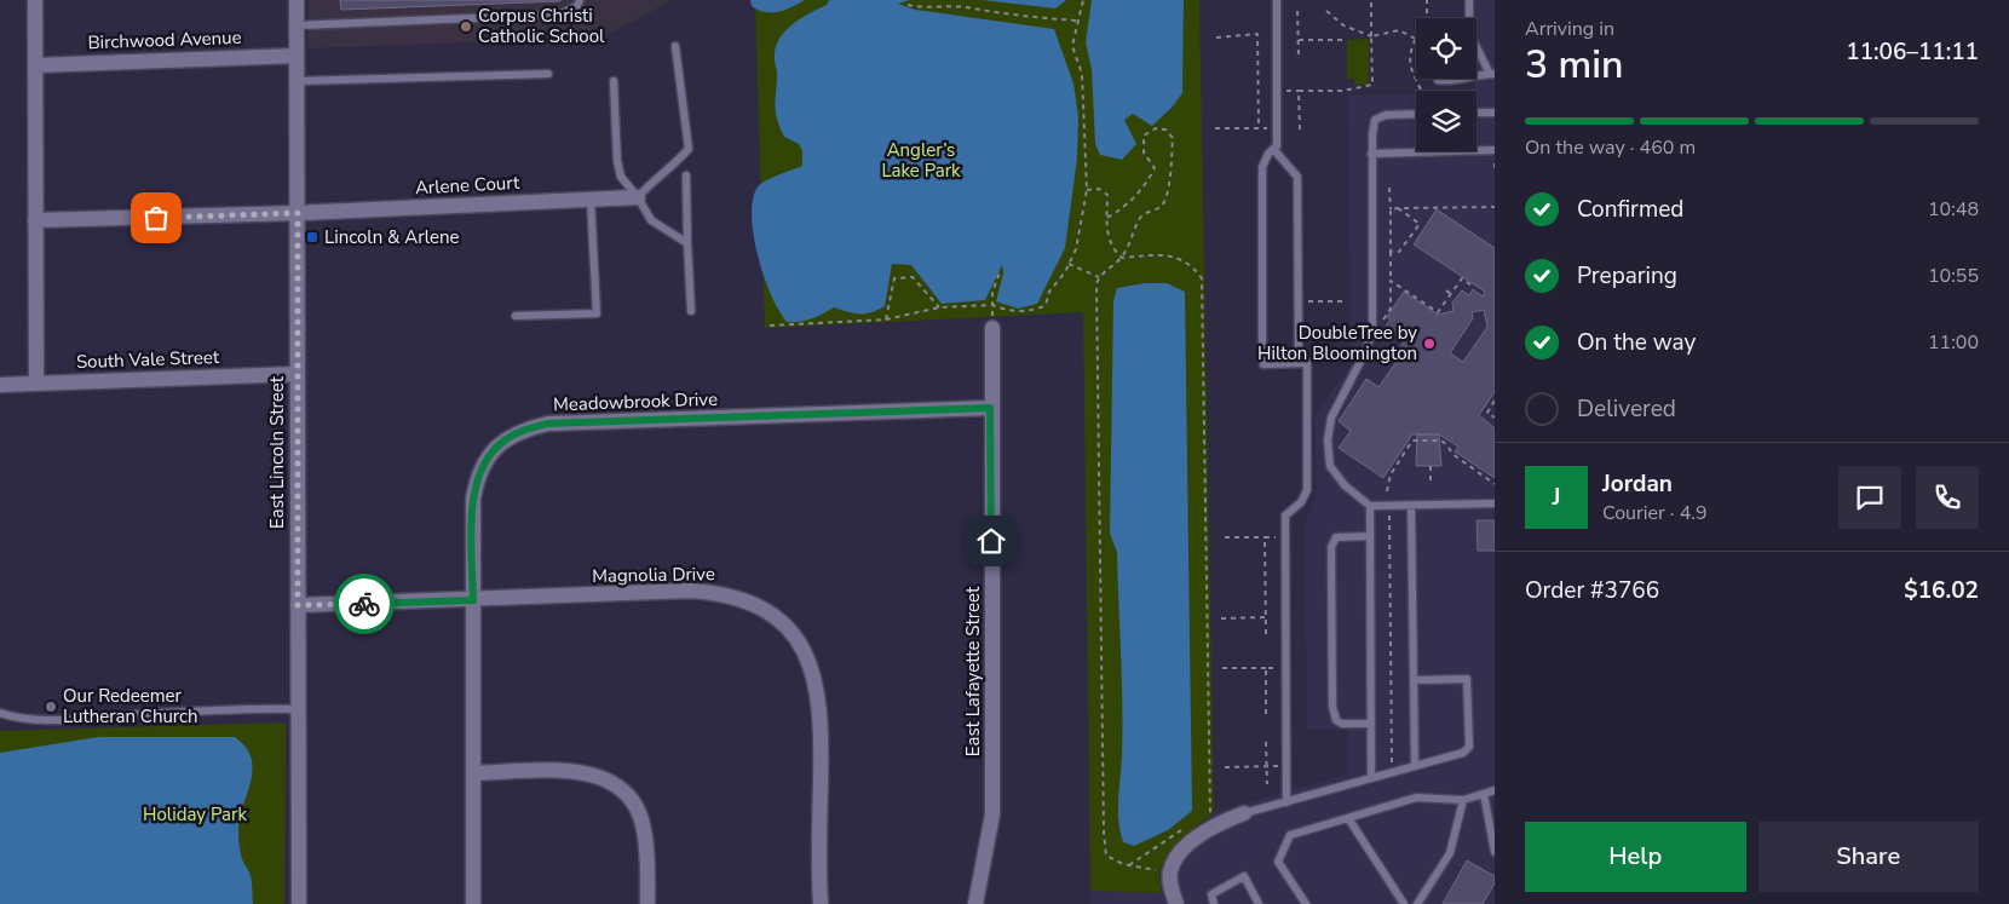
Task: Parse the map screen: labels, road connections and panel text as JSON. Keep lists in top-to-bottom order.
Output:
{
  "streets": {
    "street": [
      "Birchwood Avenue",
      "Arlene Court",
      "South Vale Street",
      "Meadowbrook Drive",
      "East Lincoln Street",
      "Magnolia Drive",
      "East Lafayette Street"
    ]
  },
  "crossings": [
    ["Birchwood Avenue", "East Lincoln Street"],
    ["Arlene Court", "East Lincoln Street"],
    ["South Vale Street", "East Lincoln Street"],
    ["Meadowbrook Drive", "Magnolia Drive"],
    ["Meadowbrook Drive", "East Lafayette Street"],
    ["East Lincoln Street", "Magnolia Drive"]
  ],
  "parks": ["Angler’s Lake Park", "Holiday Park"],
  "places": {
    "other": ["Corpus Christi Catholic School", "DoubleTree by Hilton Bloomington", "Our Redeemer Lutheran Church"],
    "transit": ["Lincoln & Arlene"]
  },
  "page": {
    "heading": ["3 min", "Arriving in", "11:06–11:11"],
    "panel": [
      "Jordan",
      "Courier · 4.9",
      "Order #3766",
      "$16.02"
    ],
    "bar": "On the way · 460 m",
    "list": [
      ["Confirmed", "10:48"],
      ["Preparing", "10:55"],
      ["On the way", "11:00"],
      "Delivered"
    ],
    "round": "J",
    "buttons": ["Help", "Share"]
  }
}
